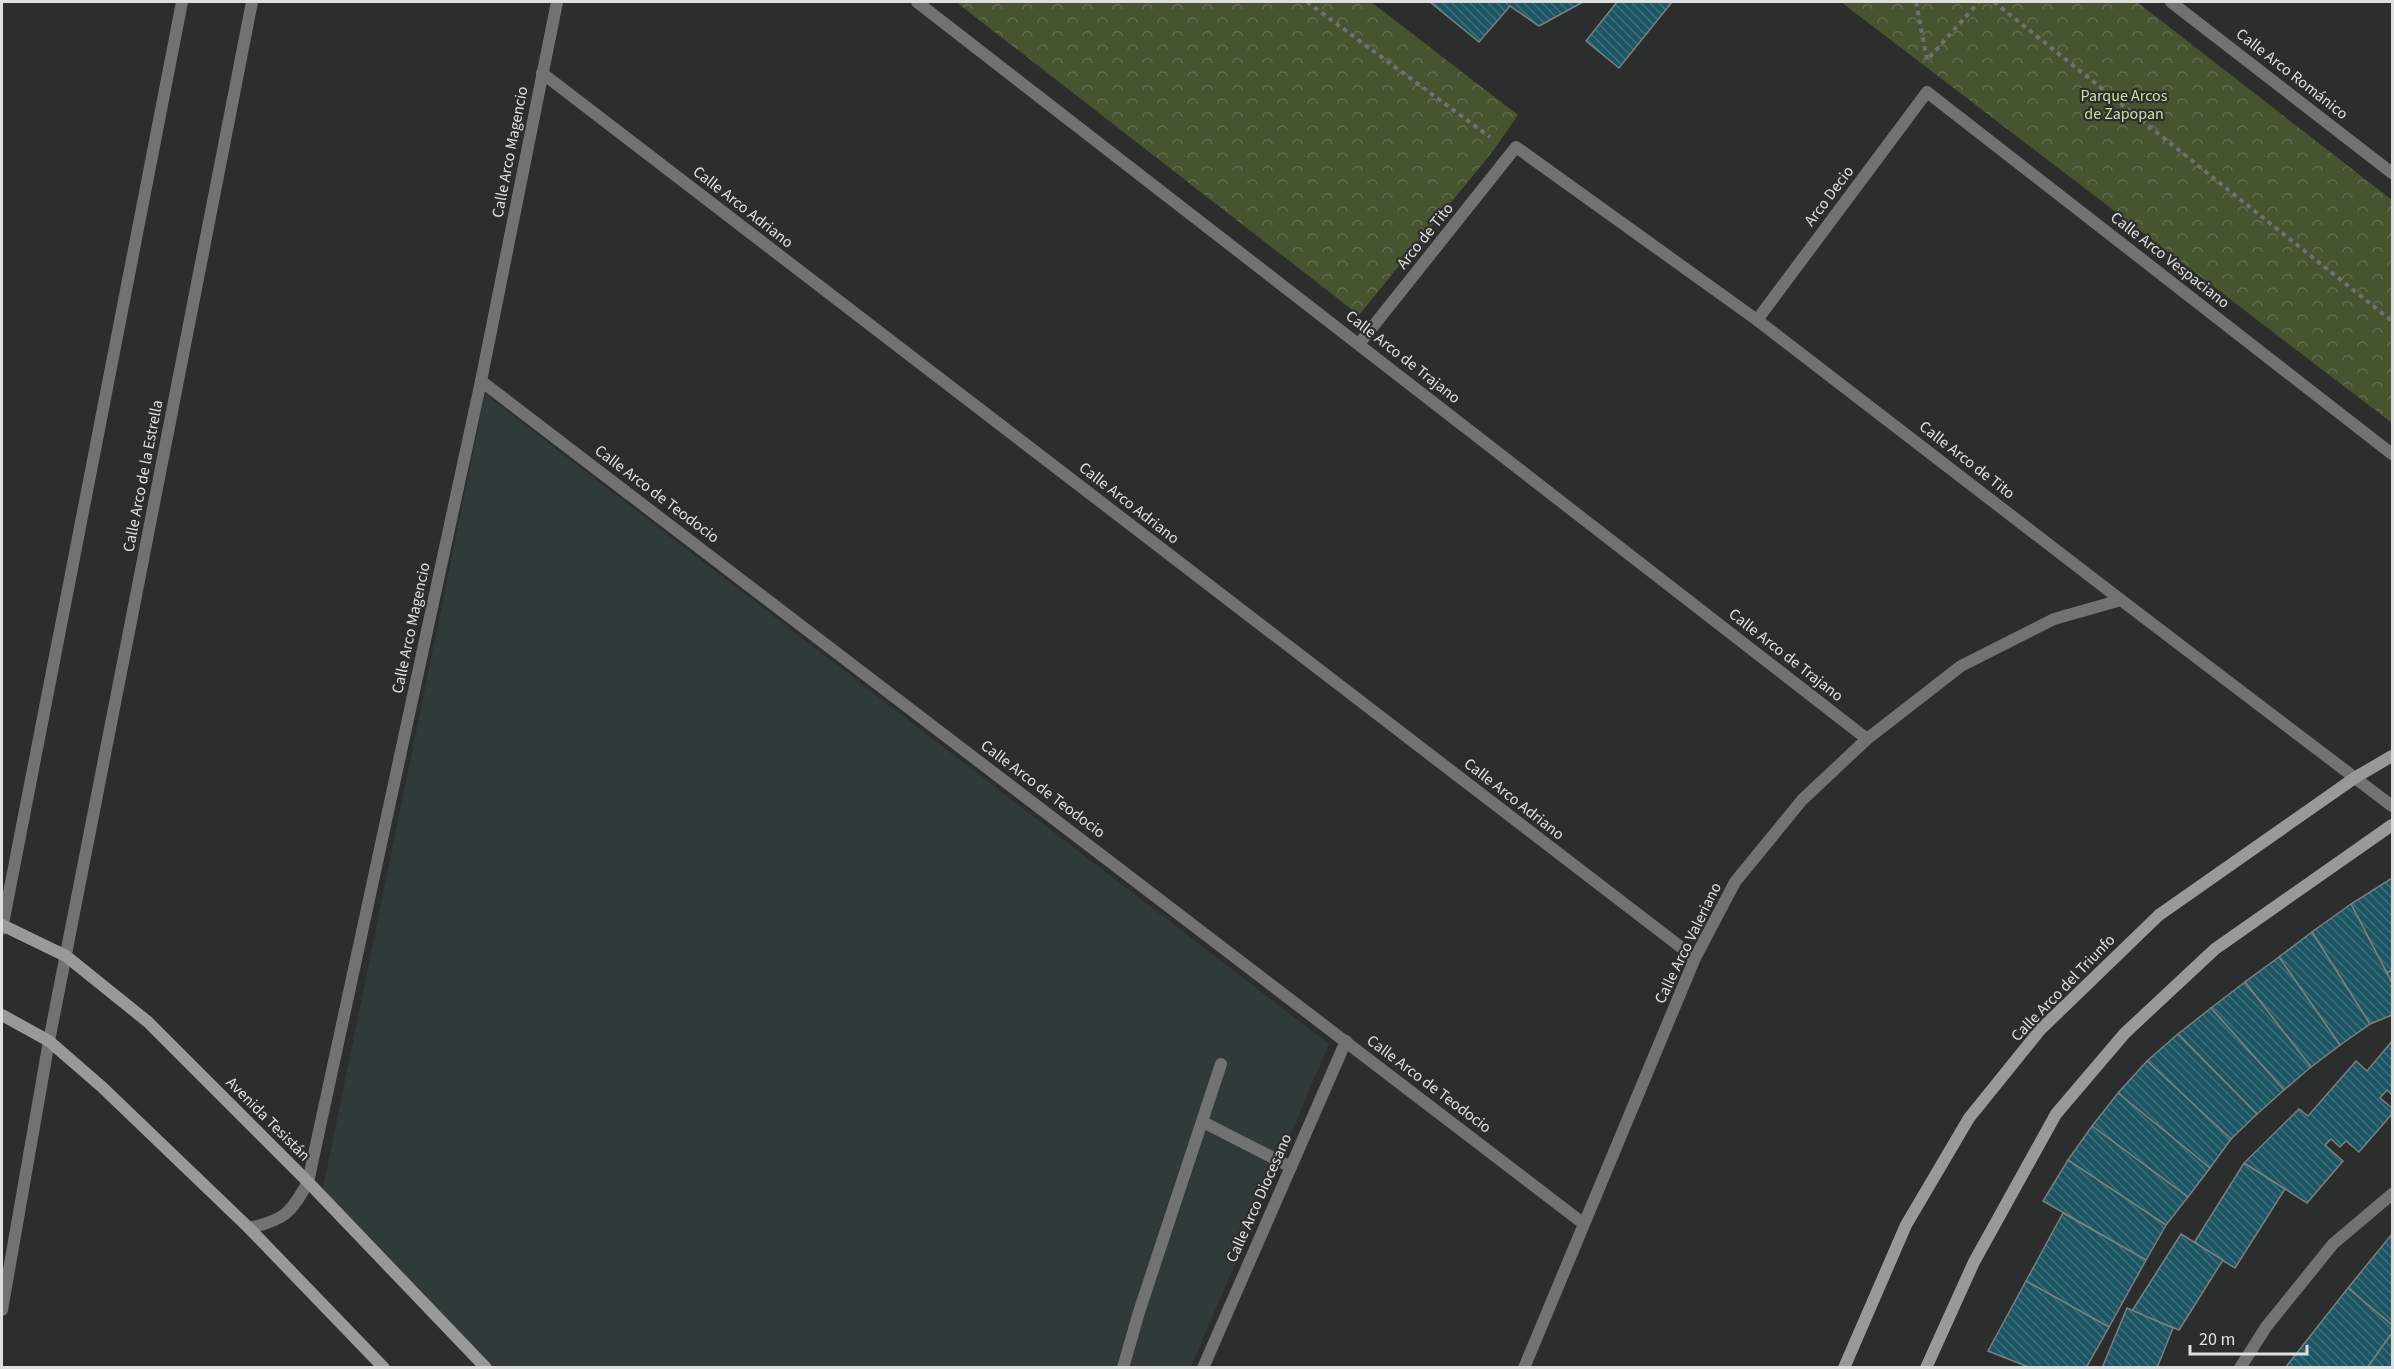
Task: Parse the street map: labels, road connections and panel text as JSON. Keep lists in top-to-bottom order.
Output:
{
  "streets": {
    "street": [
      "Calle Arco Románico",
      "Calle Arco Magencio",
      "Arco Decio",
      "Calle Arco Adriano",
      "Arco de Tito",
      "Calle Arco Vespaciano",
      "Calle Arco de Trajano",
      "Calle Arco de Tito",
      "Calle Arco de la Estrella",
      "Calle Arco de Teodocio",
      "Calle Arco Valeriano",
      "Calle Arco del Triunfo",
      "Avenida Tesistán",
      "Calle Arco Diocesano"
    ]
  },
  "crossings": [
    ["Calle Arco Magencio", "Calle Arco Adriano"],
    ["Calle Arco Magencio", "Calle Arco de Teodocio"],
    ["Calle Arco Magencio", "Avenida Tesistán"],
    ["Arco Decio", "Calle Arco Vespaciano"],
    ["Arco Decio", "Calle Arco de Tito"],
    ["Calle Arco Adriano", "Calle Arco Valeriano"],
    ["Arco de Tito", "Calle Arco de Trajano"],
    ["Arco de Tito", "Calle Arco de Tito"],
    ["Calle Arco de Trajano", "Calle Arco Valeriano"],
    ["Calle Arco de Tito", "Calle Arco Valeriano"],
    ["Calle Arco de Tito", "Calle Arco del Triunfo"],
    ["Calle Arco de la Estrella", "Avenida Tesistán"],
    ["Calle Arco de Teodocio", "Calle Arco Valeriano"],
    ["Calle Arco de Teodocio", "Calle Arco Diocesano"]
  ],
  "parks": ["Parque Arcos de Zapopan"],
  "scale_bar": "20 m"
}
